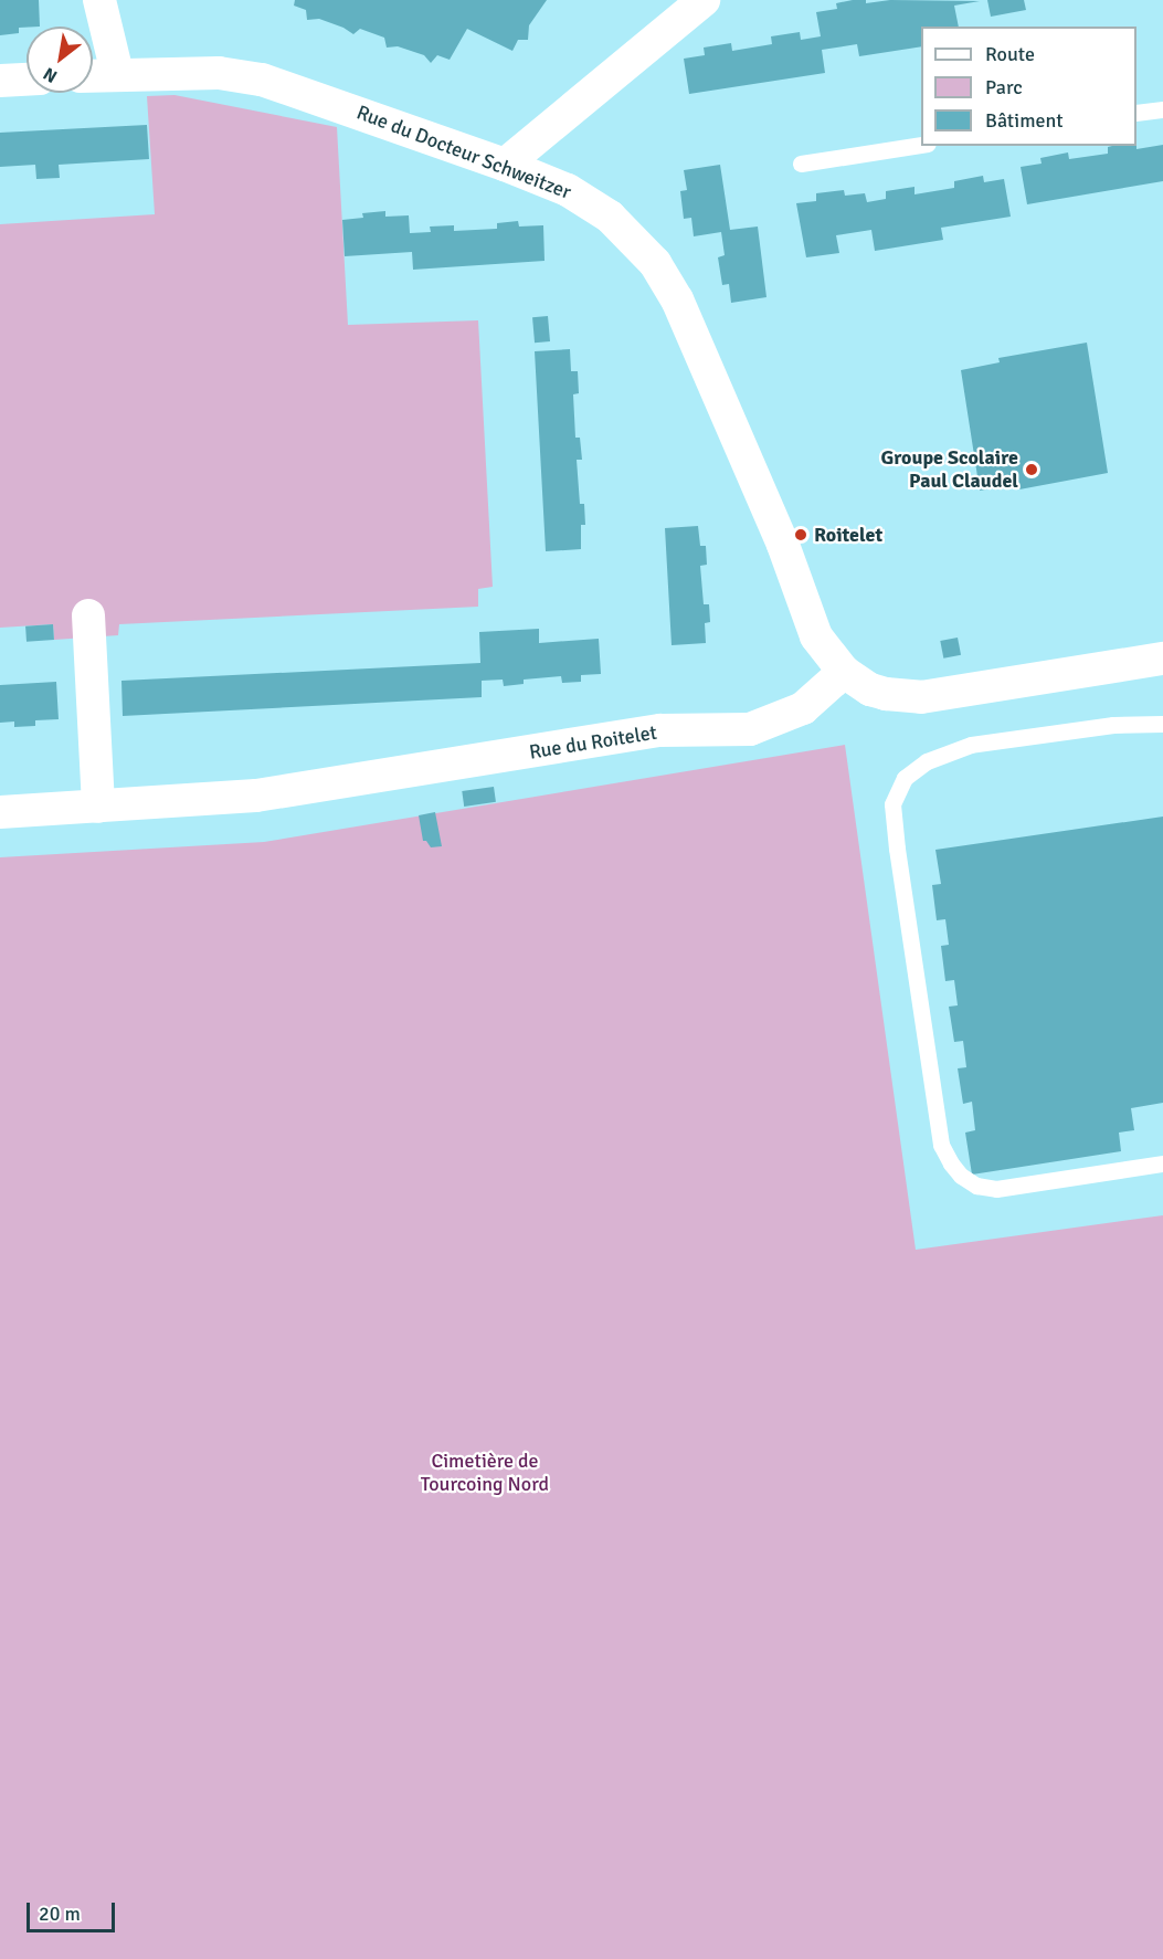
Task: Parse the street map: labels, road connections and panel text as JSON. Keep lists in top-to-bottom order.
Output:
{
  "streets": {
    "street": ["Rue du Docteur Schweitzer", "Rue du Roitelet"]
  },
  "crossings": [
    ["Rue du Docteur Schweitzer", "Rue du Roitelet"]
  ],
  "parks": ["Cimetière de Tourcoing Nord"],
  "places": ["Groupe Scolaire Paul Claudel", "Roitelet"],
  "legend": ["Route", "Parc", "Bâtiment"],
  "scale_bar": "20 m",
  "north": "bottom left"
}
